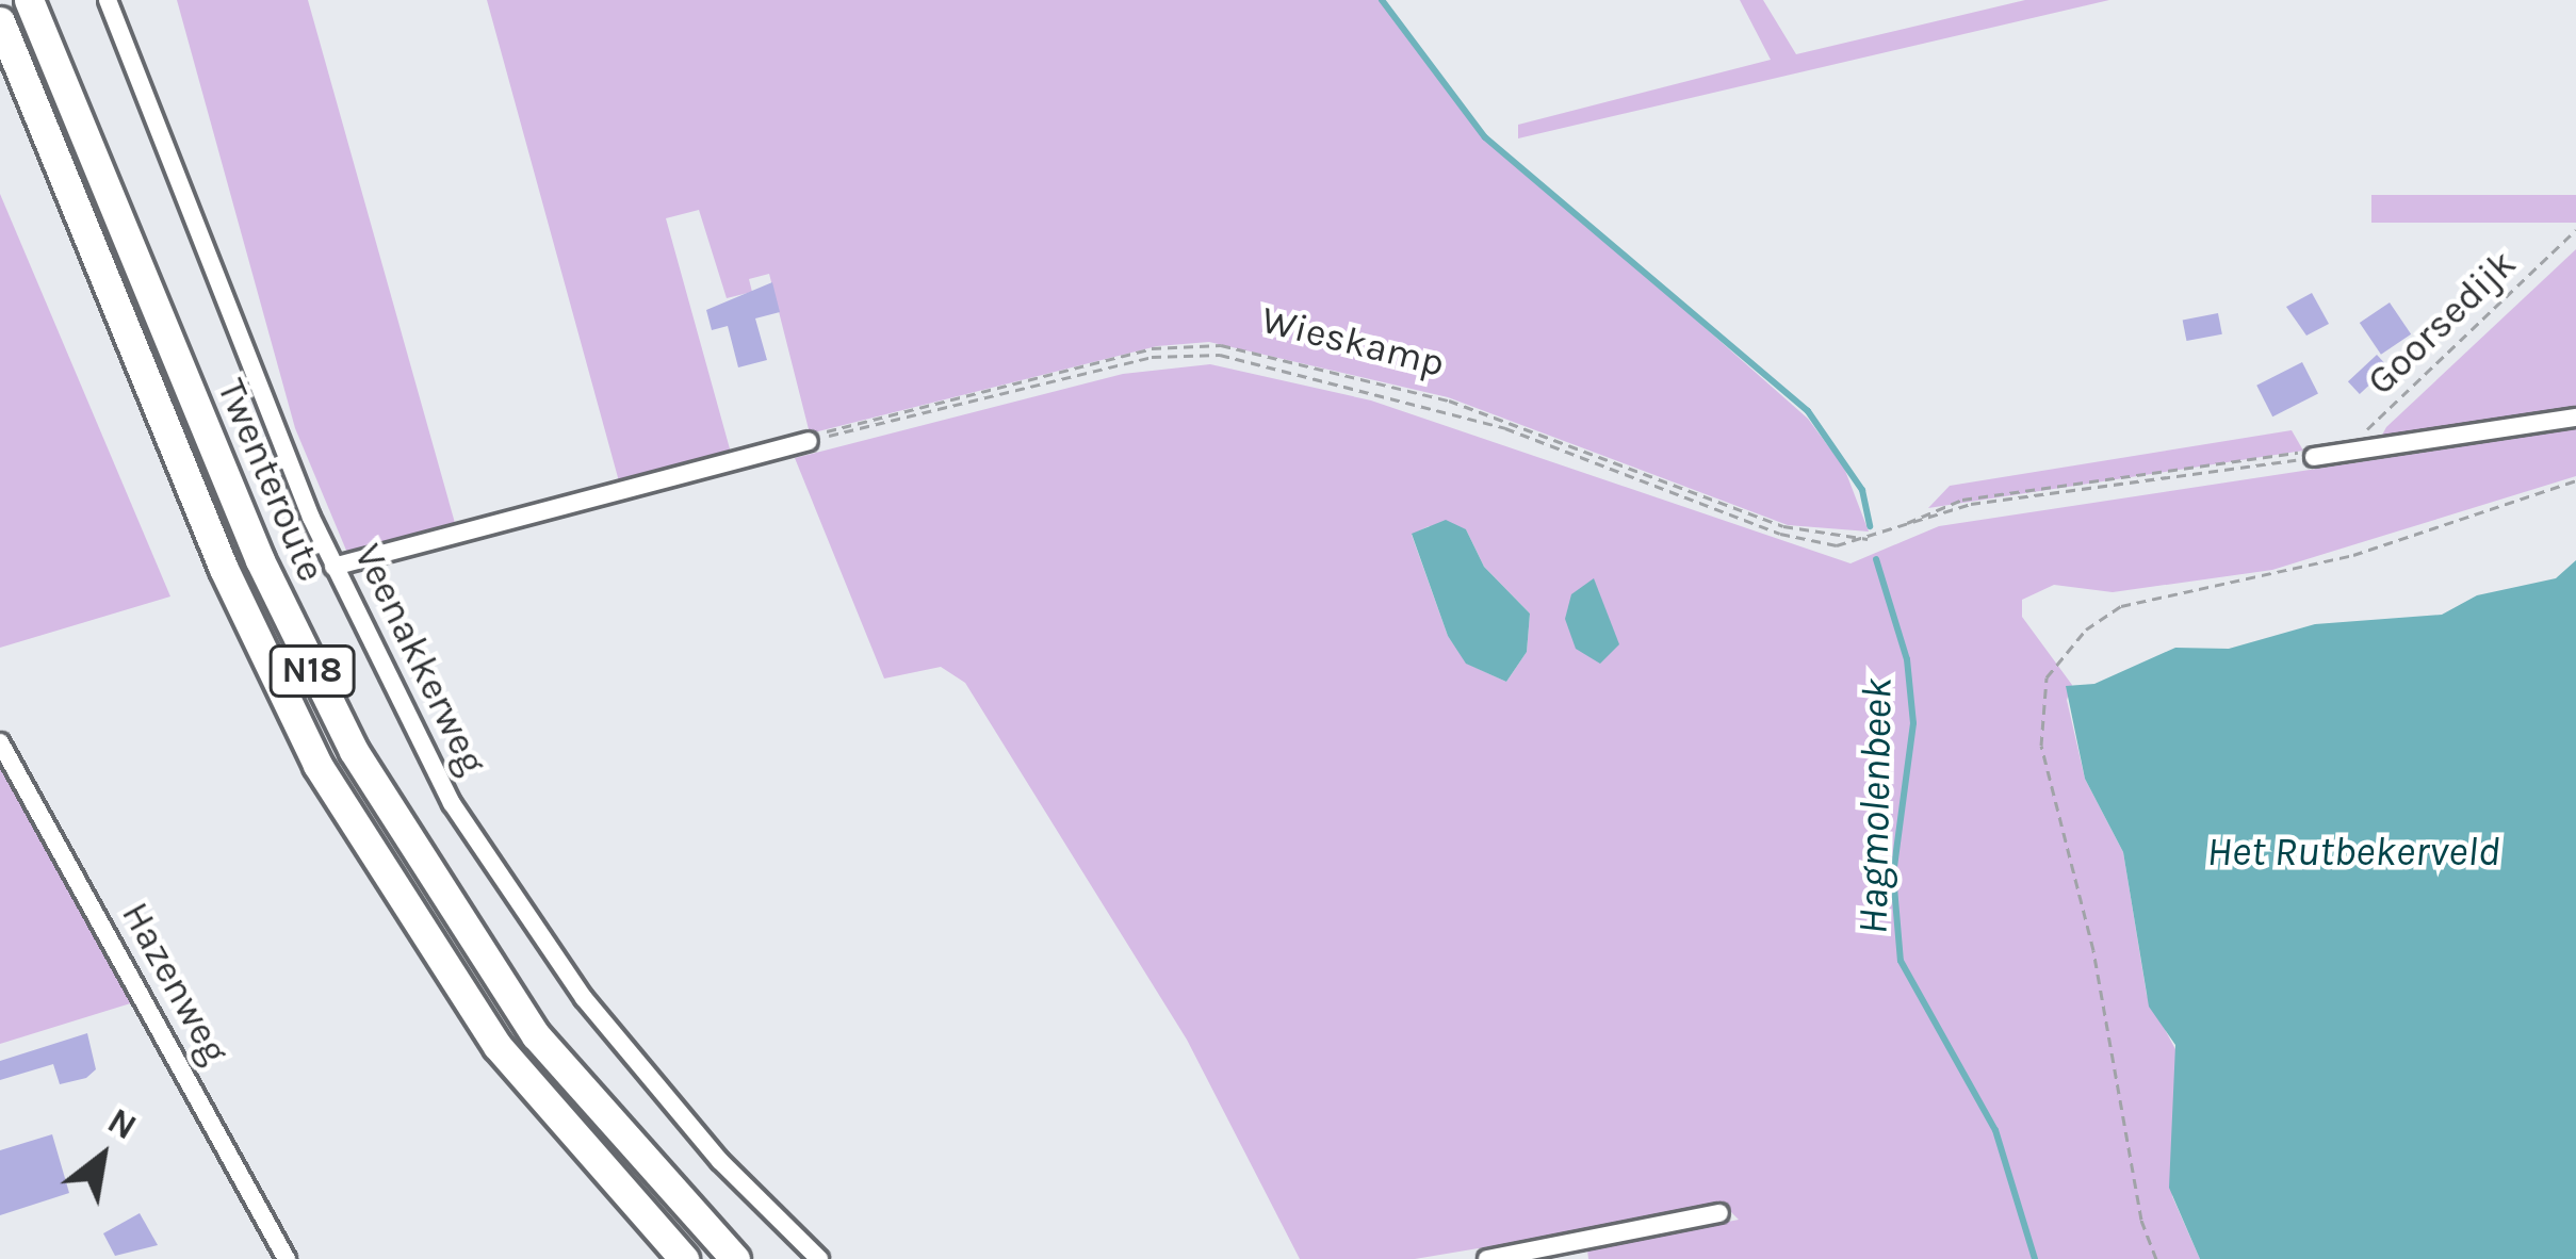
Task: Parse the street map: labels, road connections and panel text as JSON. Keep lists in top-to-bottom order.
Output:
{
  "streets": {
    "highway": ["Twenteroute", "N18"],
    "street": ["Veenakkerweg", "Hazenweg"],
    "path": ["Goorsedijk", "Wieskamp"]
  },
  "water": ["Hagmolenbeek", "Het Rutbekerveld"],
  "north": "top right"
}
